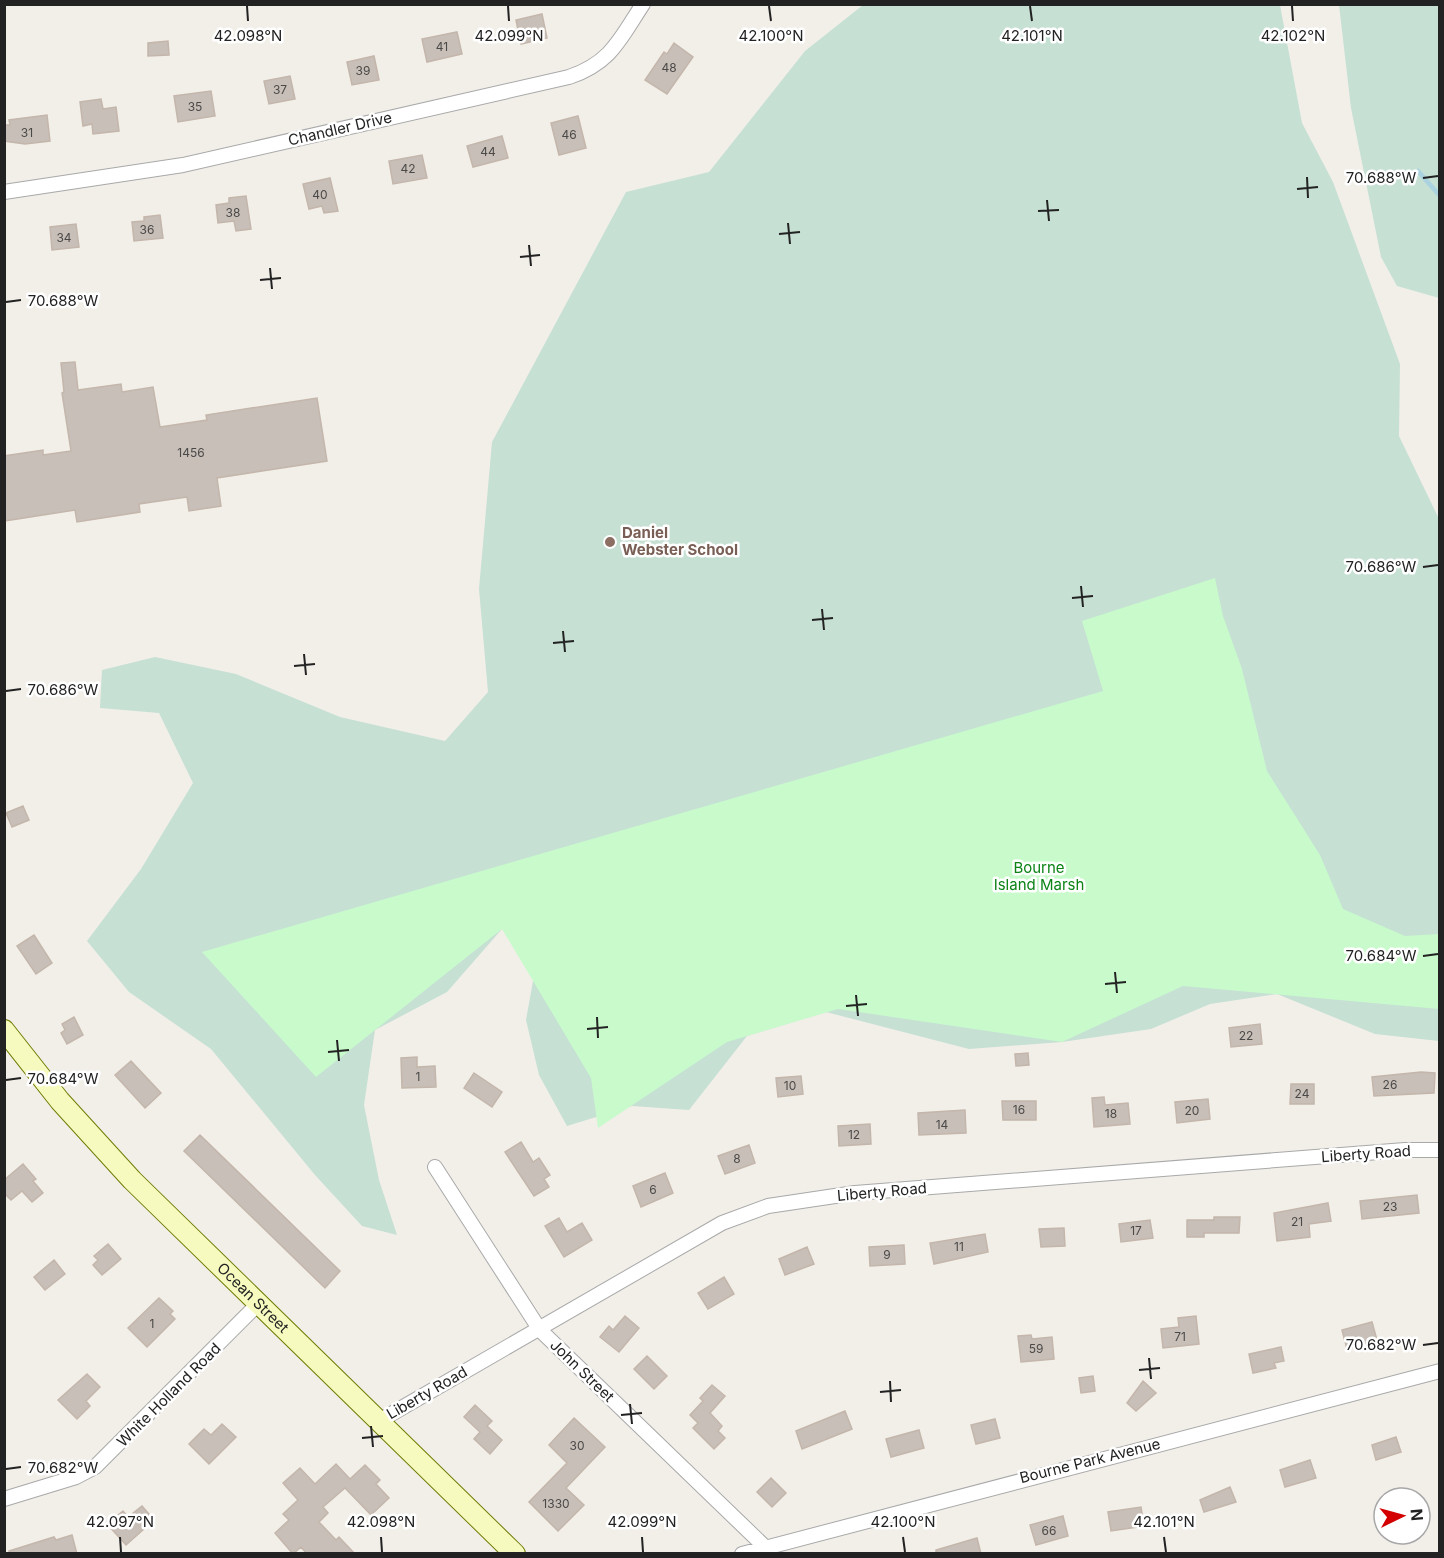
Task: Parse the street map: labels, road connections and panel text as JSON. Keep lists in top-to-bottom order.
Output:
{
  "streets": {
    "main road": ["Ocean Street"],
    "street": [
      "Chandler Drive",
      "Liberty Road",
      "John Street",
      "White Holland Road",
      "Bourne Park Avenue"
    ]
  },
  "crossings": [
    ["Liberty Road", "Ocean Street"],
    ["Liberty Road", "John Street"],
    ["Ocean Street", "White Holland Road"],
    ["John Street", "Bourne Park Avenue"]
  ],
  "parks": ["Bourne Island Marsh"],
  "places": ["Daniel Webster School"],
  "house_numbers": [
    "41",
    "48",
    "39",
    "37",
    "35",
    "31",
    "46",
    "44",
    "42",
    "40",
    "38",
    "36",
    "34",
    "1456",
    "22",
    "1",
    "26",
    "10",
    "24",
    "16",
    "20",
    "18",
    "14",
    "12",
    "8",
    "6",
    "23",
    "21",
    "17",
    "11",
    "9",
    "1",
    "71",
    "59",
    "30",
    "1330",
    "66"
  ],
  "north": "right",
  "coordinates": [
    "42.098°N",
    "42.099°N",
    "42.100°N",
    "42.101°N",
    "42.102°N",
    "70.688°W",
    "70.686°W",
    "70.684°W",
    "70.682°W",
    "42.097°N"
  ]
}
